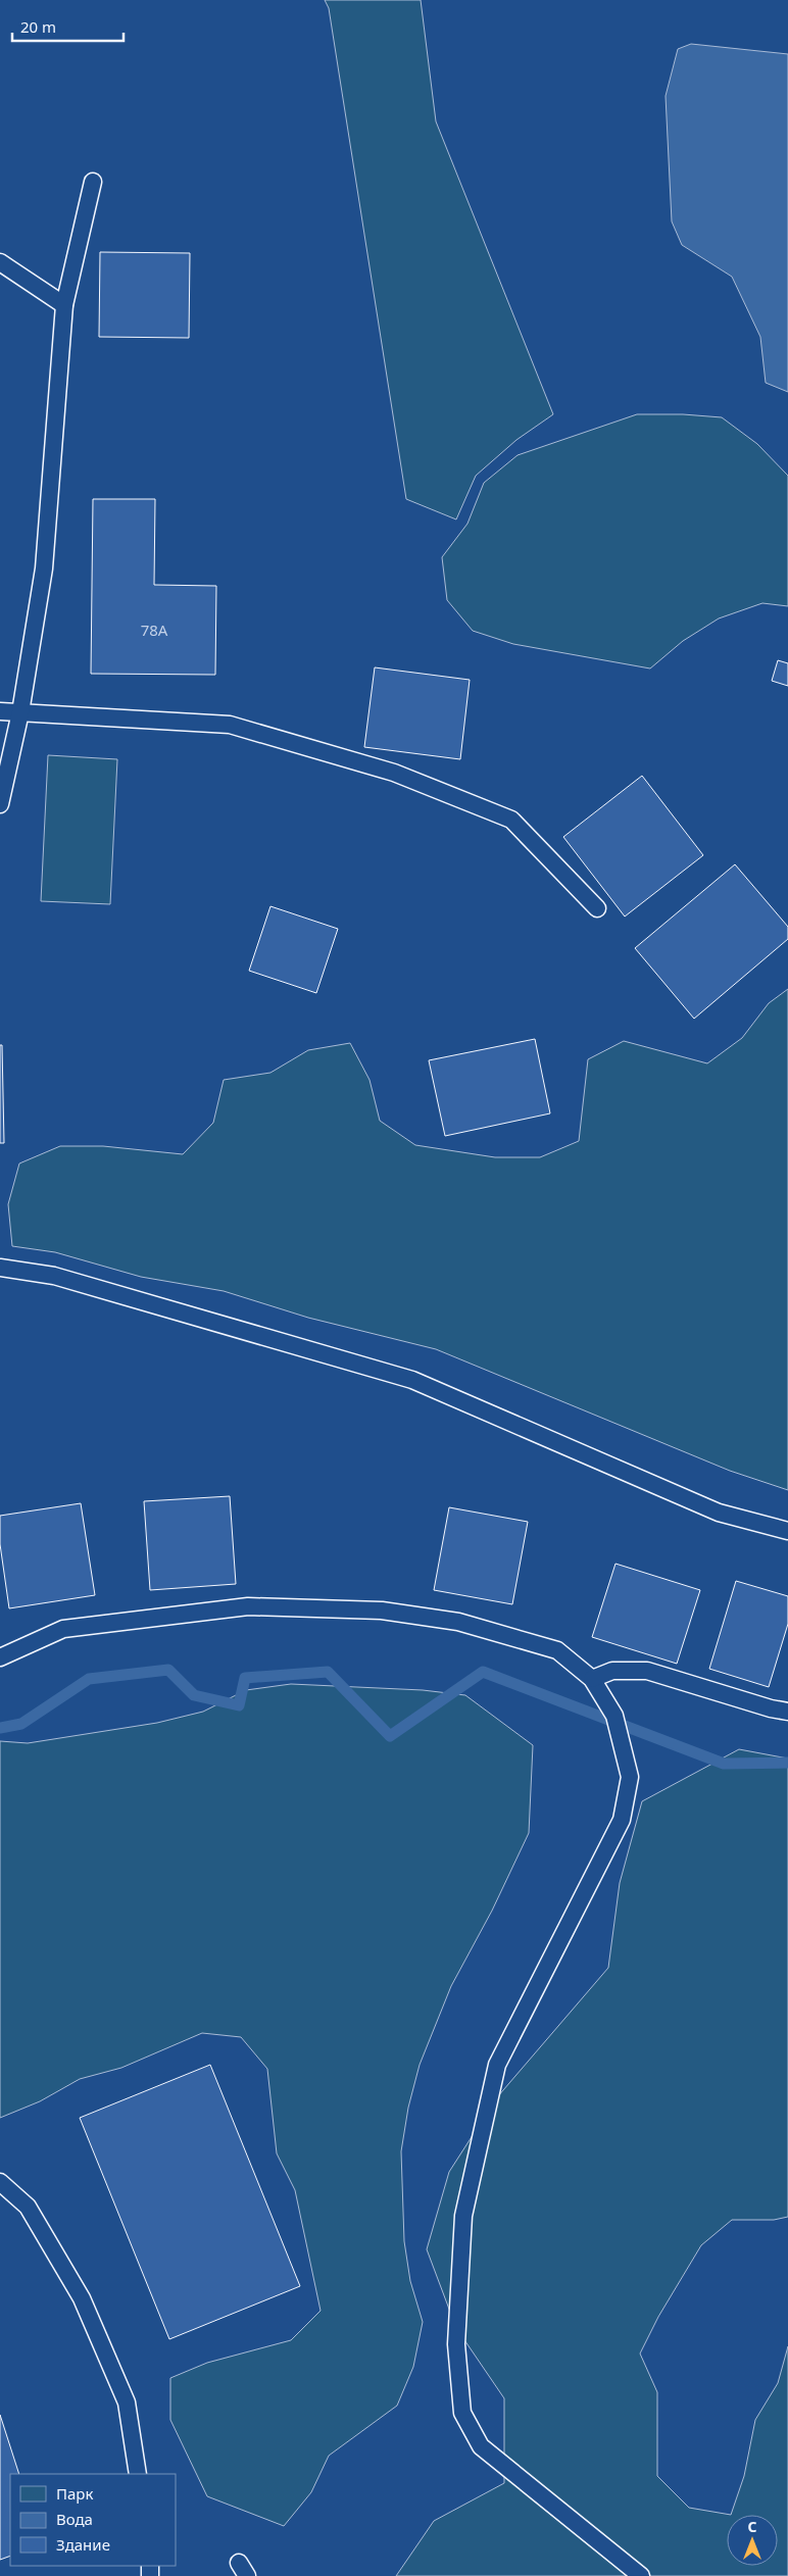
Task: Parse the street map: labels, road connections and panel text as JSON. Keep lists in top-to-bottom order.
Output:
{
  "house_numbers": ["78А"],
  "legend": ["Парк", "Вода", "Здание"],
  "scale_bar": "20 m",
  "north": "top"
}
